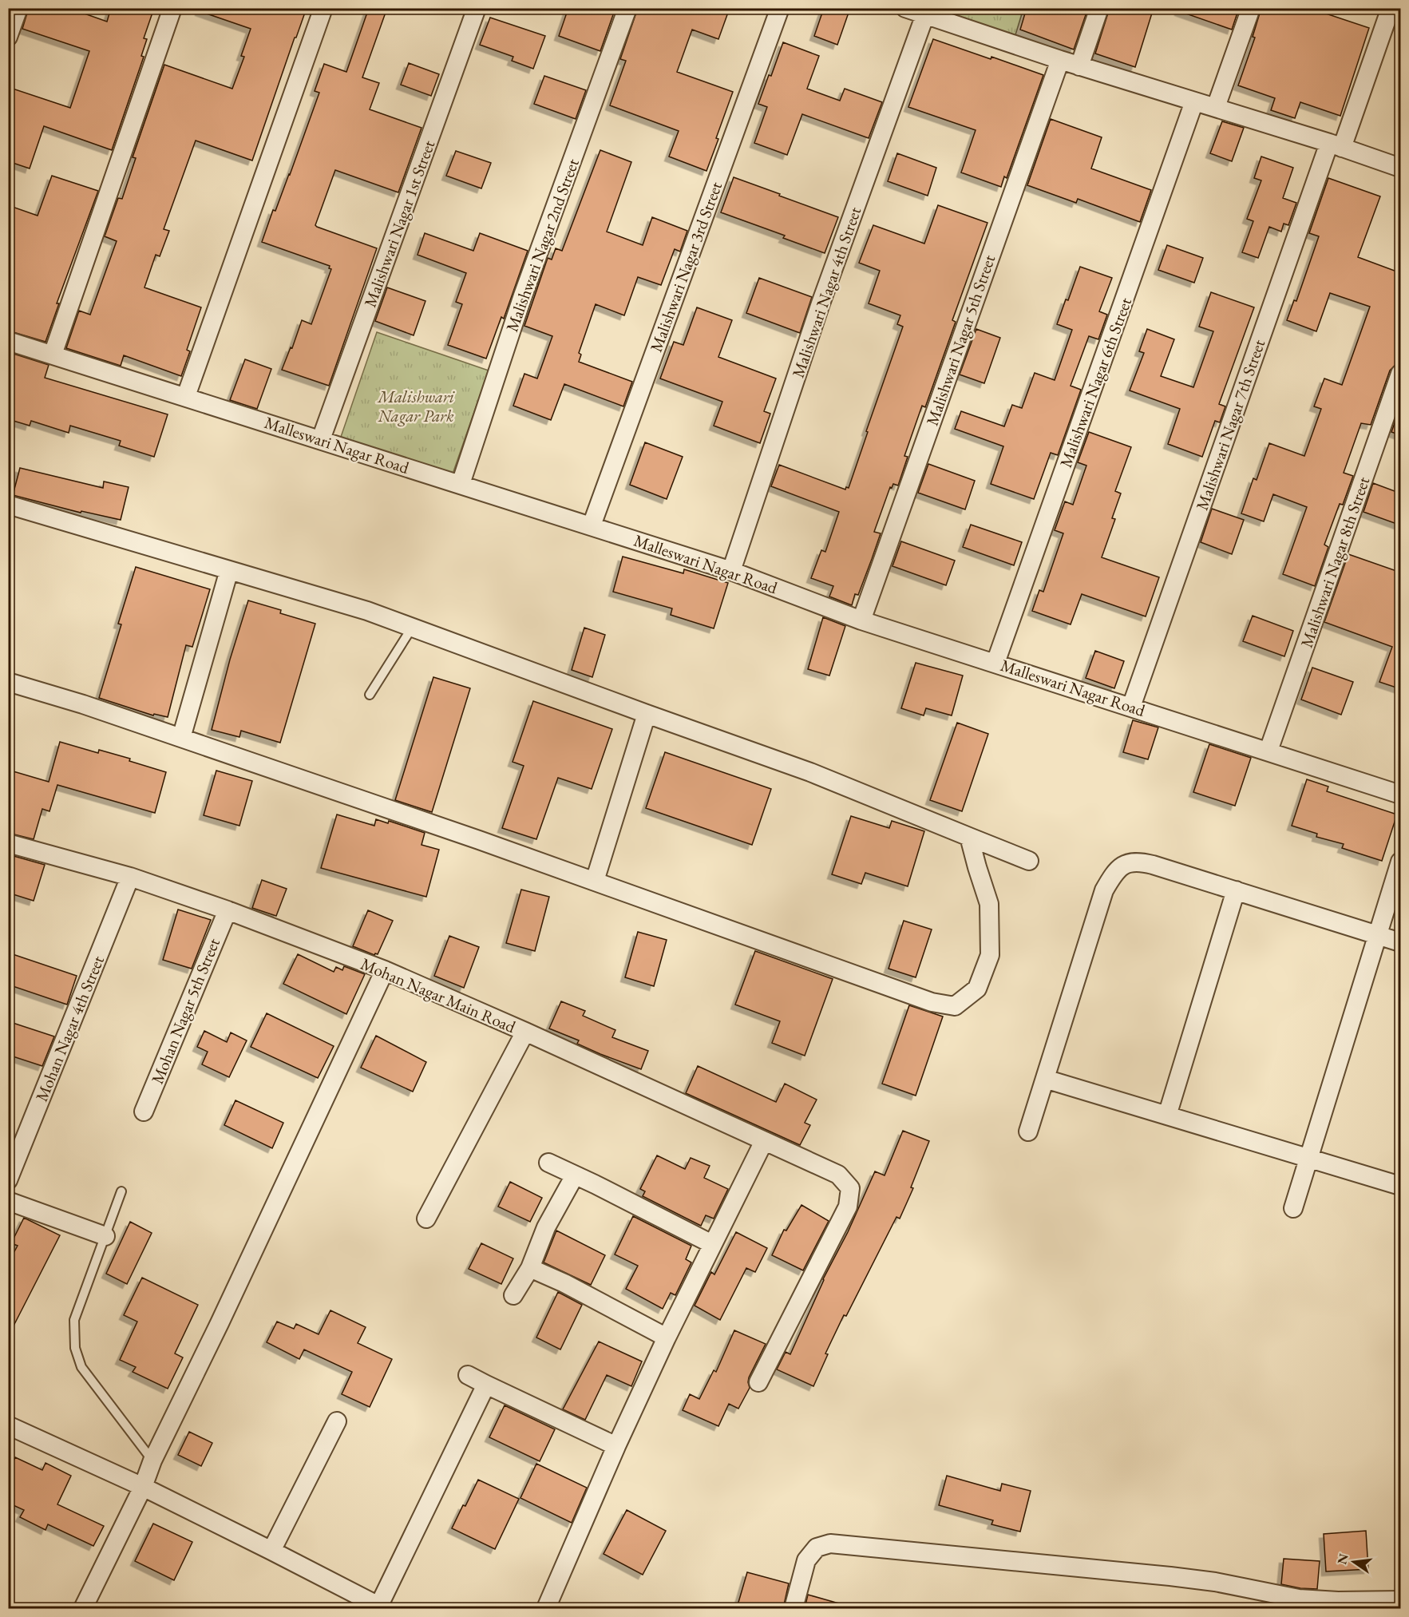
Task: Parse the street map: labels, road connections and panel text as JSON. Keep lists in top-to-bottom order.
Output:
{
  "streets": {
    "street": [
      "Malishwari Nagar 1st Street",
      "Malishwari Nagar 2nd Street",
      "Malishwari Nagar 3rd Street",
      "Malishwari Nagar 4th Street",
      "Malishwari Nagar 5th Street",
      "Malishwari Nagar 6th Street",
      "Malishwari Nagar 7th Street",
      "Malleswari Nagar Road",
      "Malishwari Nagar 8th Street",
      "Mohan Nagar Main Road",
      "Mohan Nagar 5th Street",
      "Mohan Nagar 4th Street"
    ]
  },
  "crossings": [
    ["Malishwari Nagar 1st Street", "Malleswari Nagar Road"],
    ["Malishwari Nagar 2nd Street", "Malleswari Nagar Road"],
    ["Malishwari Nagar 3rd Street", "Malleswari Nagar Road"],
    ["Malishwari Nagar 4th Street", "Malleswari Nagar Road"],
    ["Malishwari Nagar 5th Street", "Malleswari Nagar Road"],
    ["Malishwari Nagar 6th Street", "Malleswari Nagar Road"],
    ["Malishwari Nagar 7th Street", "Malleswari Nagar Road"],
    ["Malleswari Nagar Road", "Malishwari Nagar 8th Street"],
    ["Mohan Nagar Main Road", "Mohan Nagar 5th Street"],
    ["Mohan Nagar Main Road", "Mohan Nagar 4th Street"]
  ],
  "parks": ["Malishwari Nagar Park"],
  "north": "left"
}
